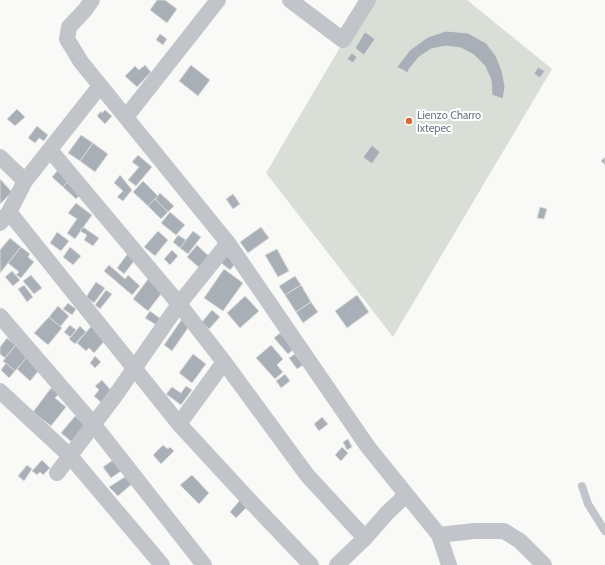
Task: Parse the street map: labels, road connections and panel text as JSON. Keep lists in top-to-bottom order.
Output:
{
  "places": ["Lienzo Charro Ixtepec"]
}
